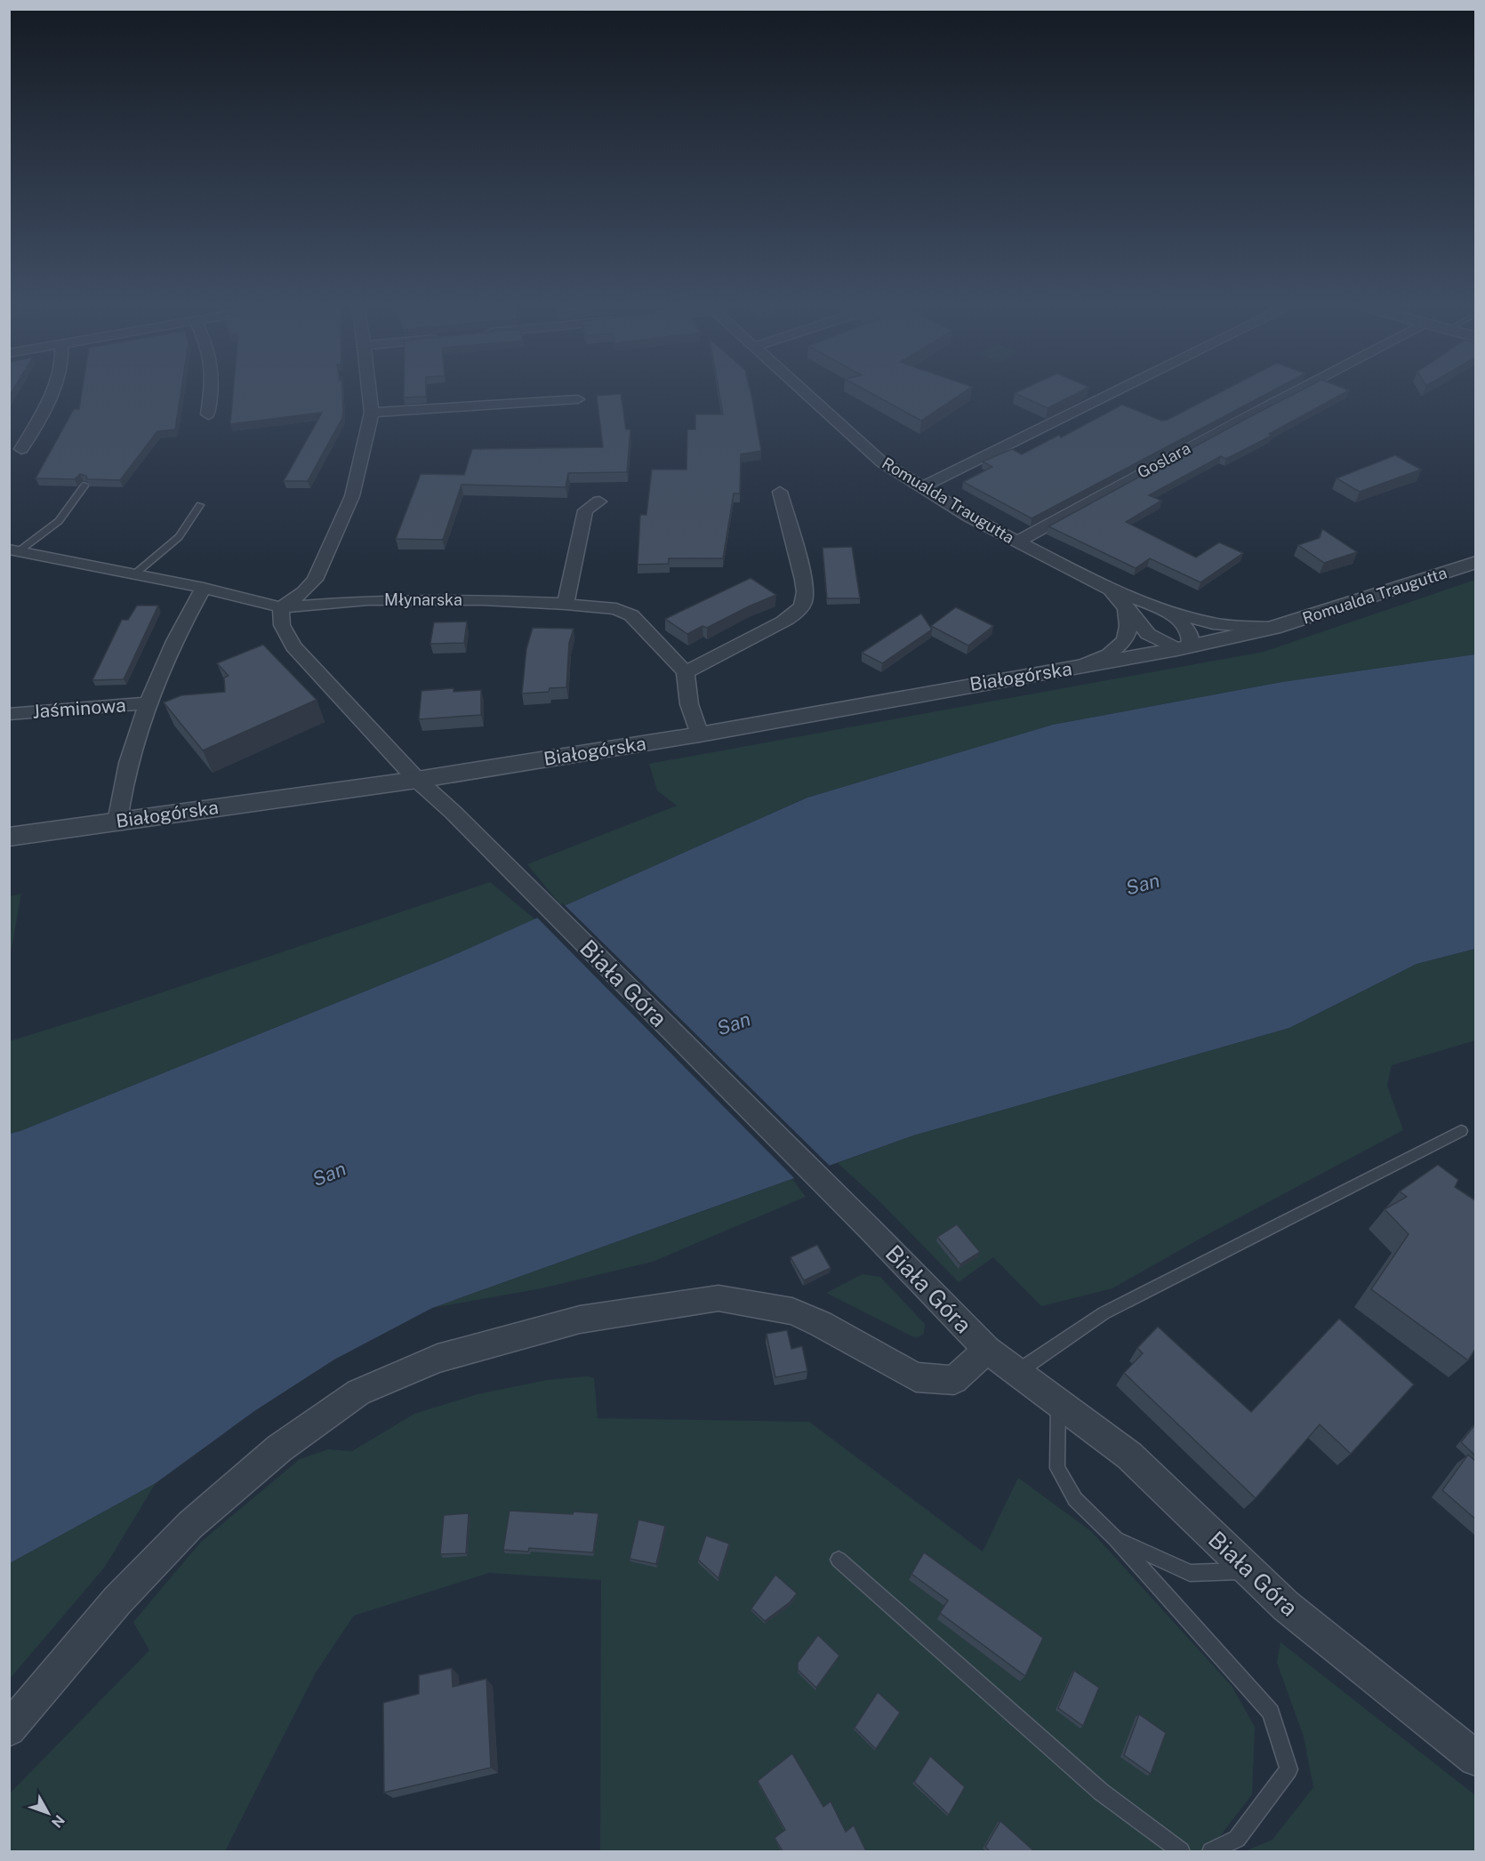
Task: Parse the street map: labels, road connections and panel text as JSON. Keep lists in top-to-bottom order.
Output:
{
  "streets": {
    "street": [
      "Goslara",
      "Romualda Traugutta",
      "Młynarska",
      "Białogórska",
      "Jaśminowa",
      "Biała Góra"
    ]
  },
  "crossings": [
    ["Goslara", "Romualda Traugutta"],
    ["Romualda Traugutta", "Białogórska"],
    ["Młynarska", "Jaśminowa"],
    ["Białogórska", "Jaśminowa"],
    ["Białogórska", "Biała Góra"]
  ],
  "water": ["San"],
  "north": "bottom right"
}
